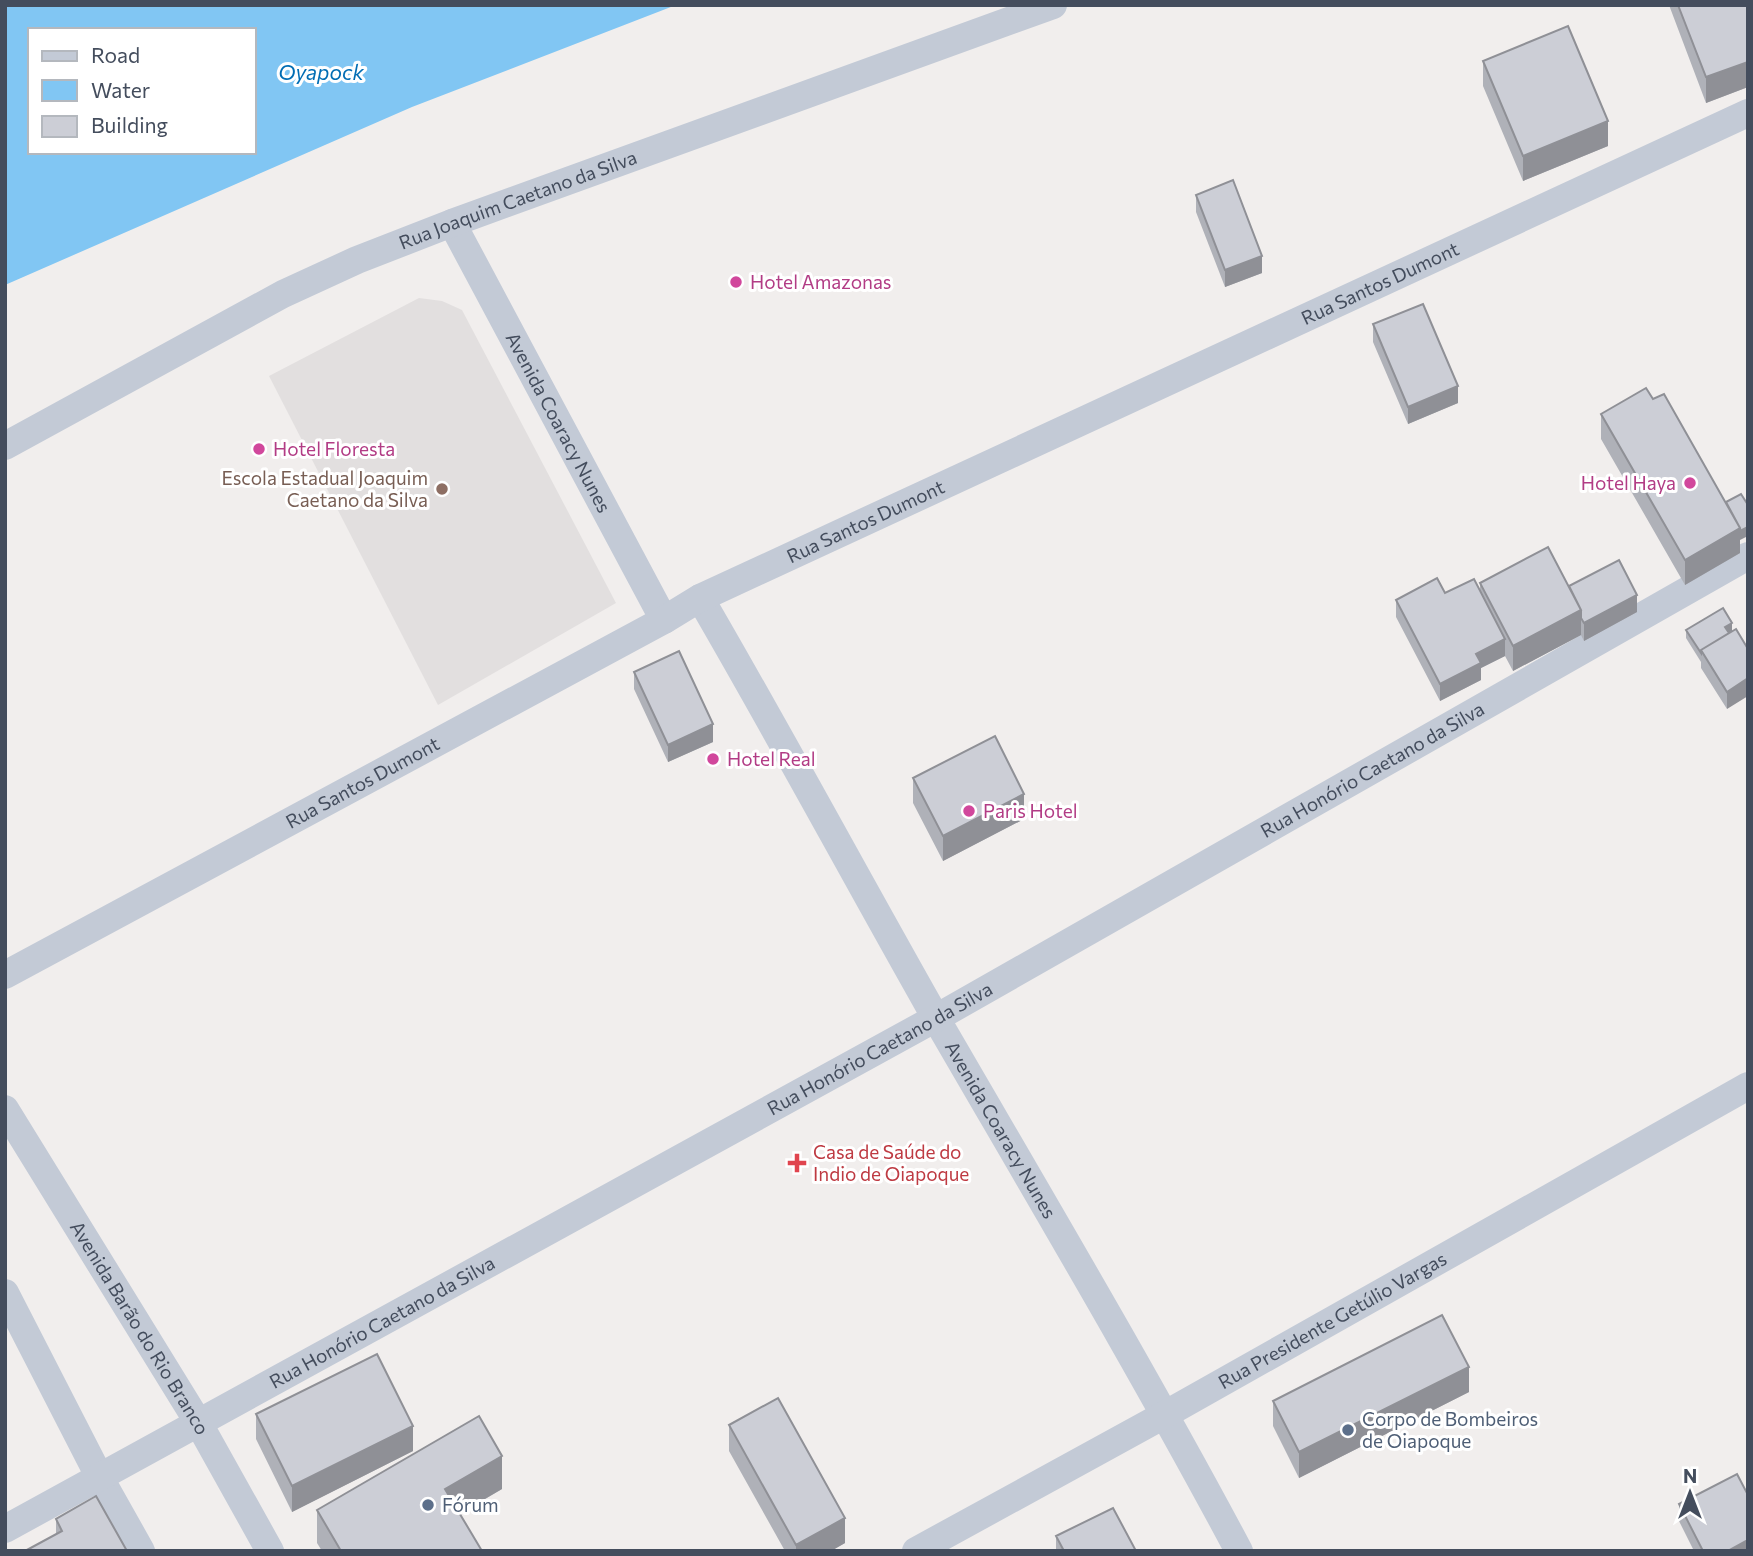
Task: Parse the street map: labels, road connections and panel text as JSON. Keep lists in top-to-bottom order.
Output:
{
  "streets": {
    "street": [
      "Rua Joaquim Caetano da Silva",
      "Rua Santos Dumont",
      "Avenida Coaracy Nunes",
      "Rua Honório Caetano da Silva",
      "Rua Presidente Getúlio Vargas",
      "Avenida Barão do Rio Branco"
    ]
  },
  "crossings": [
    ["Rua Joaquim Caetano da Silva", "Avenida Coaracy Nunes"],
    ["Rua Santos Dumont", "Avenida Coaracy Nunes"],
    ["Avenida Coaracy Nunes", "Rua Honório Caetano da Silva"],
    ["Avenida Coaracy Nunes", "Rua Presidente Getúlio Vargas"],
    ["Rua Honório Caetano da Silva", "Avenida Barão do Rio Branco"]
  ],
  "water": ["Oyapock"],
  "places": {
    "other": [
      "Hotel Amazonas",
      "Hotel Floresta",
      "Hotel Haya",
      "Escola Estadual Joaquim Caetano da Silva",
      "Hotel Real",
      "Paris Hotel",
      "Corpo de Bombeiros de Oiapoque",
      "Fórum"
    ],
    "health": ["Casa de Saúde do Indio de Oiapoque"]
  },
  "legend": ["Road", "Water", "Building"],
  "north": "top"
}
